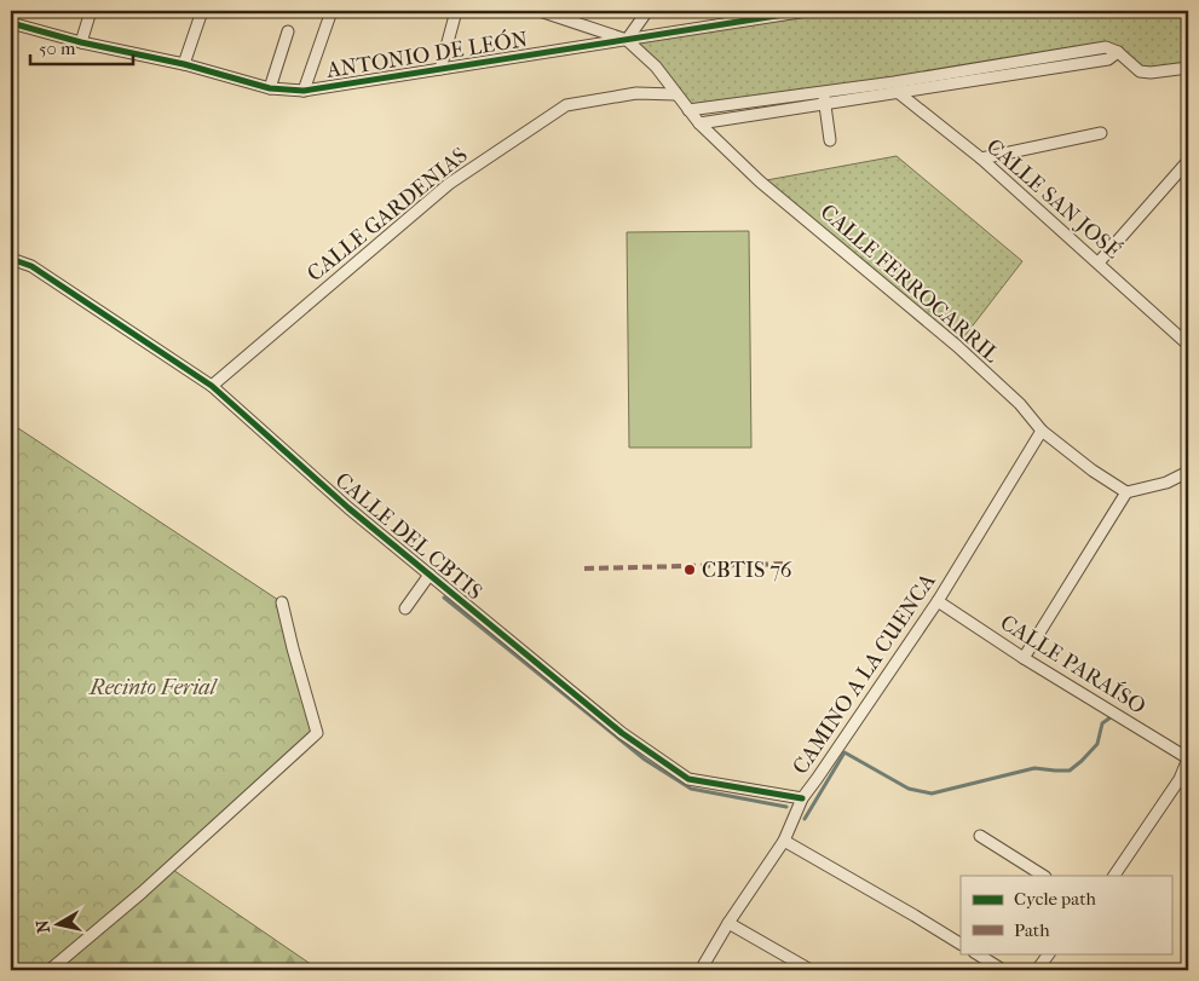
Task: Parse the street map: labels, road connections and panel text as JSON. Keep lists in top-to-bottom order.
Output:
{
  "streets": {
    "street": [
      "ANTONIO DE LEÓN",
      "CALLE SAN JOSÉ",
      "CALLE GARDENIAS",
      "CALLE FERROCARRIL",
      "CALLE DEL CBTIS",
      "CALLE PARAÍSO",
      "CAMINO A LA CUENCA"
    ]
  },
  "crossings": [
    ["ANTONIO DE LEÓN", "CALLE FERROCARRIL"],
    ["CALLE GARDENIAS", "CALLE FERROCARRIL"],
    ["CALLE GARDENIAS", "CALLE DEL CBTIS"],
    ["CALLE FERROCARRIL", "CAMINO A LA CUENCA"],
    ["CALLE DEL CBTIS", "CAMINO A LA CUENCA"],
    ["CALLE PARAÍSO", "CAMINO A LA CUENCA"]
  ],
  "parks": ["Recinto Ferial"],
  "places": ["CBTIS 76"],
  "legend": ["Cycle path", "Path"],
  "scale_bar": "50 m",
  "north": "left"
}
